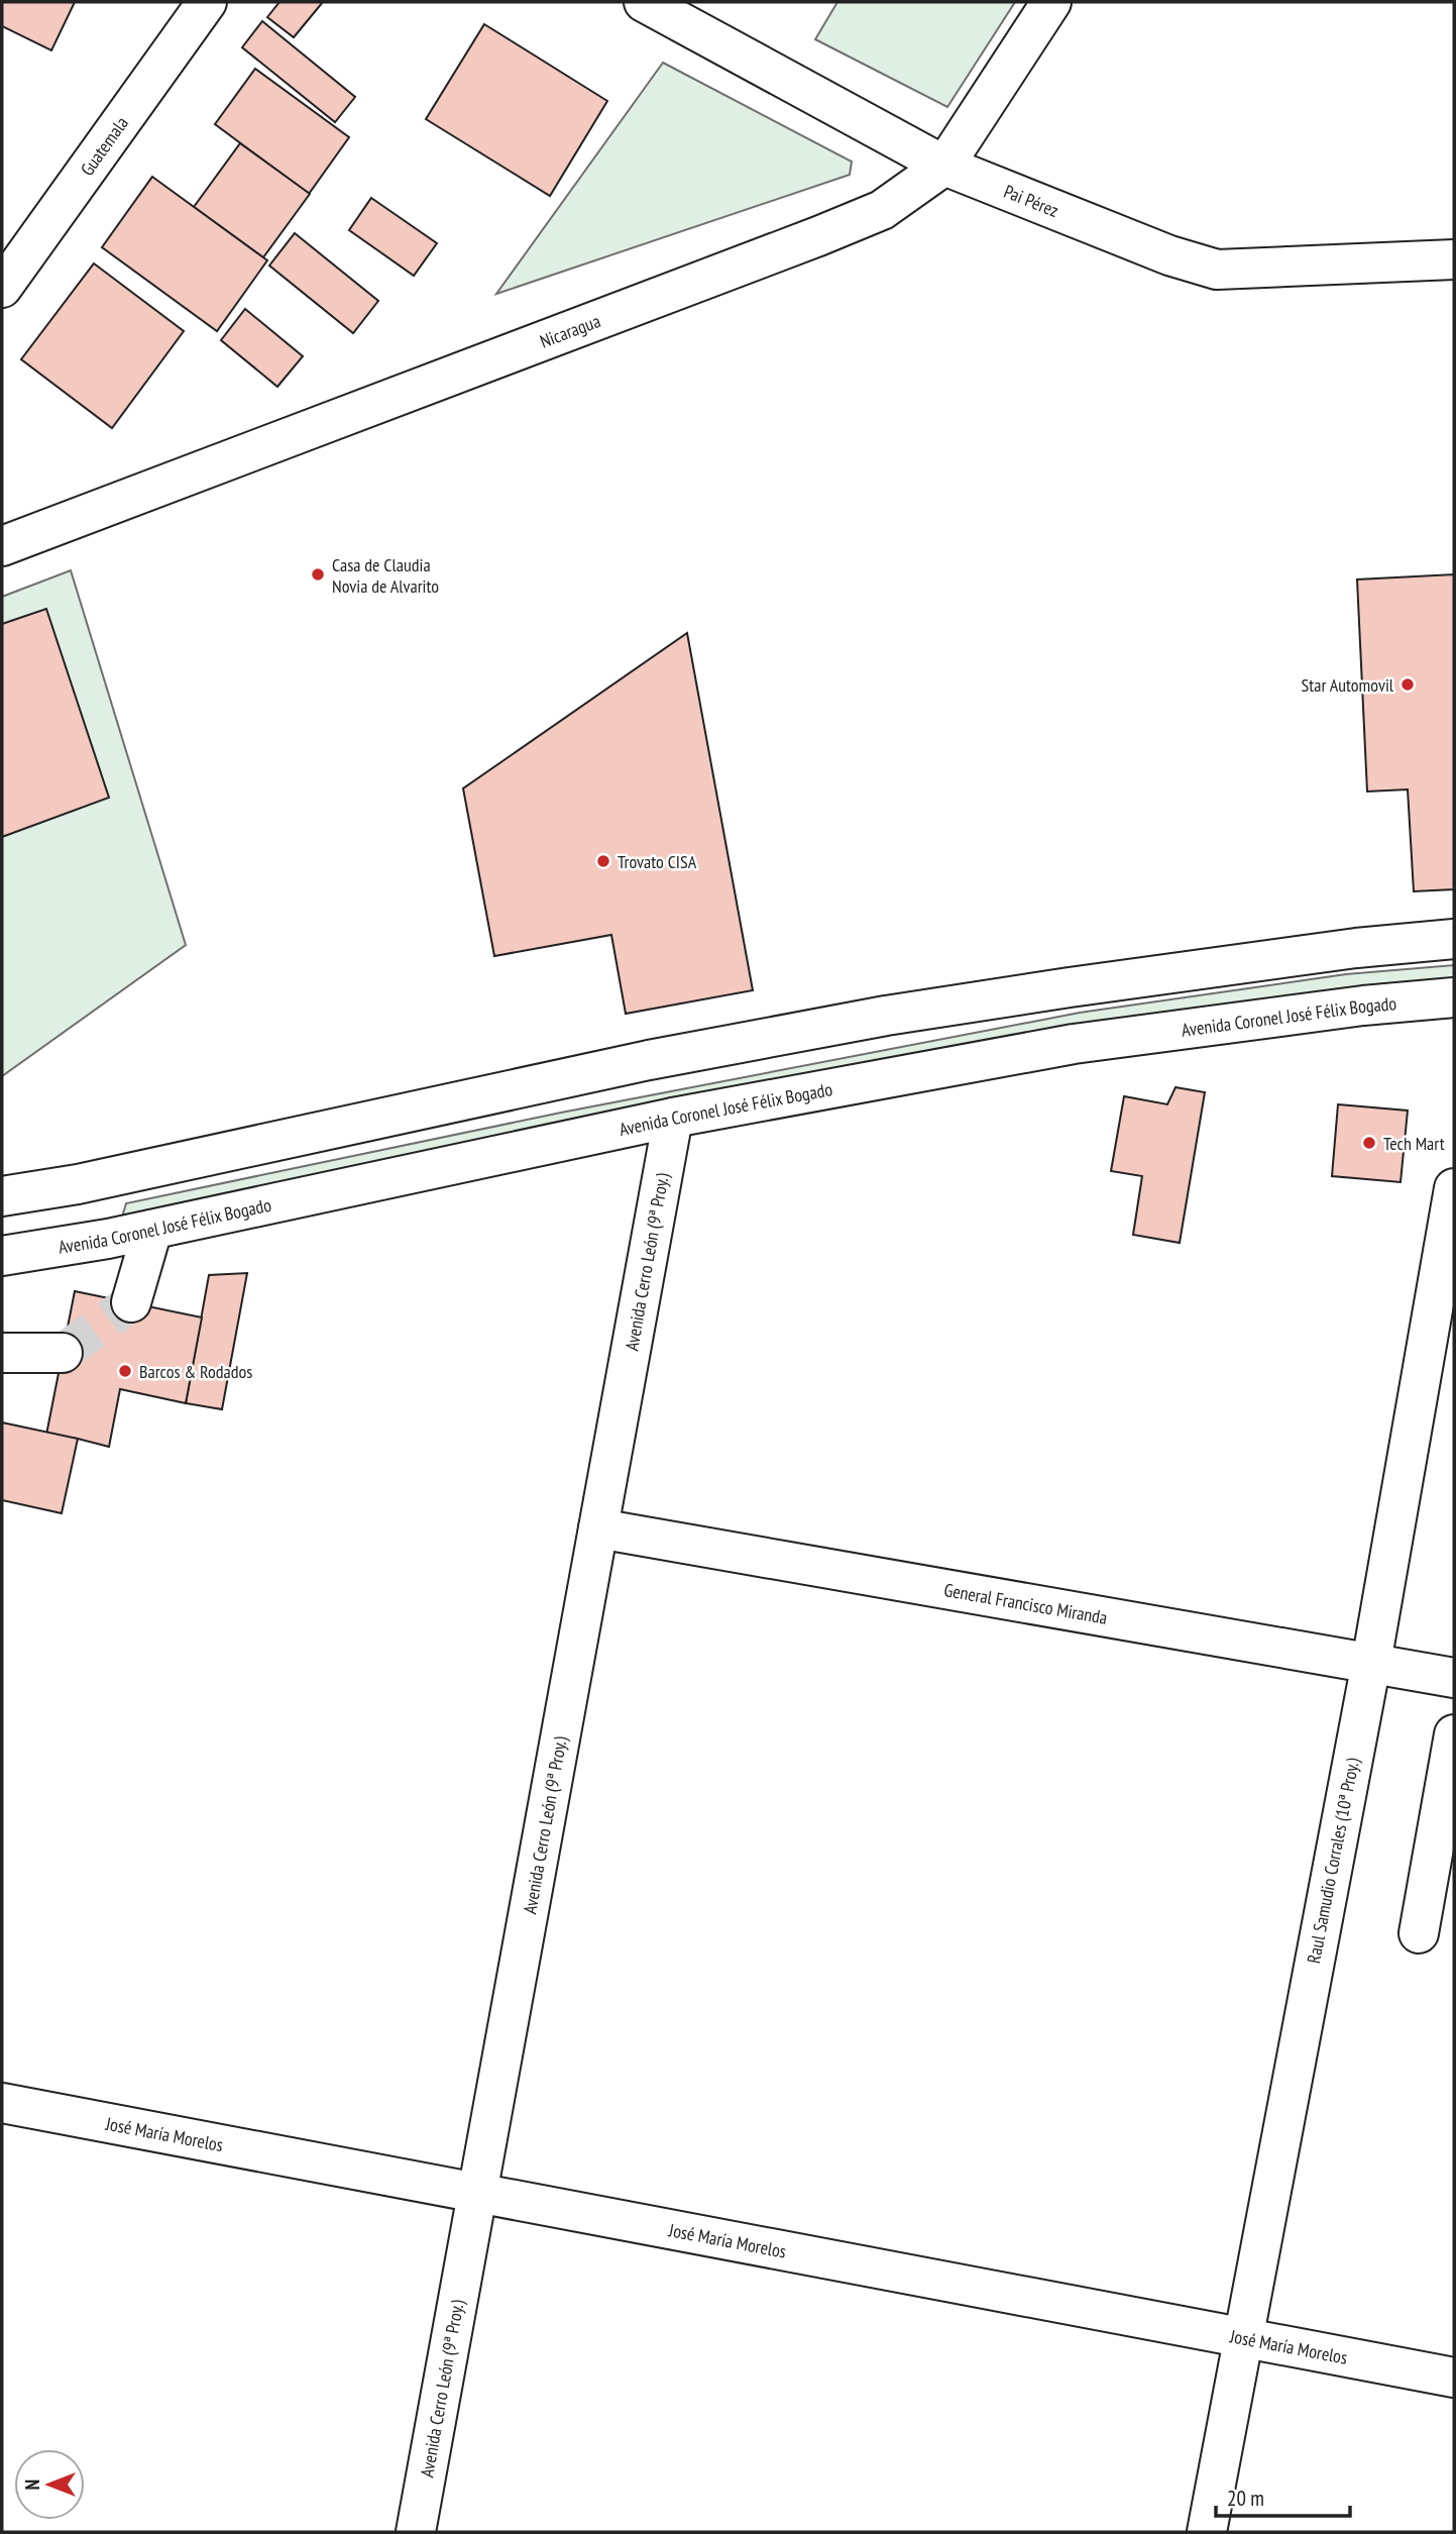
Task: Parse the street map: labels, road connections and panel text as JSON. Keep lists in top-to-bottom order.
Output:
{
  "streets": {
    "street": [
      "Guatemala",
      "Pai Pérez",
      "Nicaragua",
      "Avenida Coronel José Félix Bogado",
      "Avenida Cerro León (9ª Proy.)",
      "General Francisco Miranda",
      "Raul Samudio Corrales (10ª Proy.)",
      "José María Morelos"
    ]
  },
  "crossings": [
    ["Pai Pérez", "Nicaragua"],
    ["Avenida Coronel José Félix Bogado", "Avenida Cerro León (9ª Proy.)"],
    ["Avenida Cerro León (9ª Proy.)", "General Francisco Miranda"],
    ["Avenida Cerro León (9ª Proy.)", "José María Morelos"],
    ["General Francisco Miranda", "Raul Samudio Corrales (10ª Proy.)"],
    ["Raul Samudio Corrales (10ª Proy.)", "José María Morelos"]
  ],
  "places": [
    "Casa de Claudia Novia de Alvarito",
    "Star Automovil",
    "Trovato CISA",
    "Tech Mart",
    "Barcos & Rodados"
  ],
  "scale_bar": "20 m",
  "north": "left"
}
